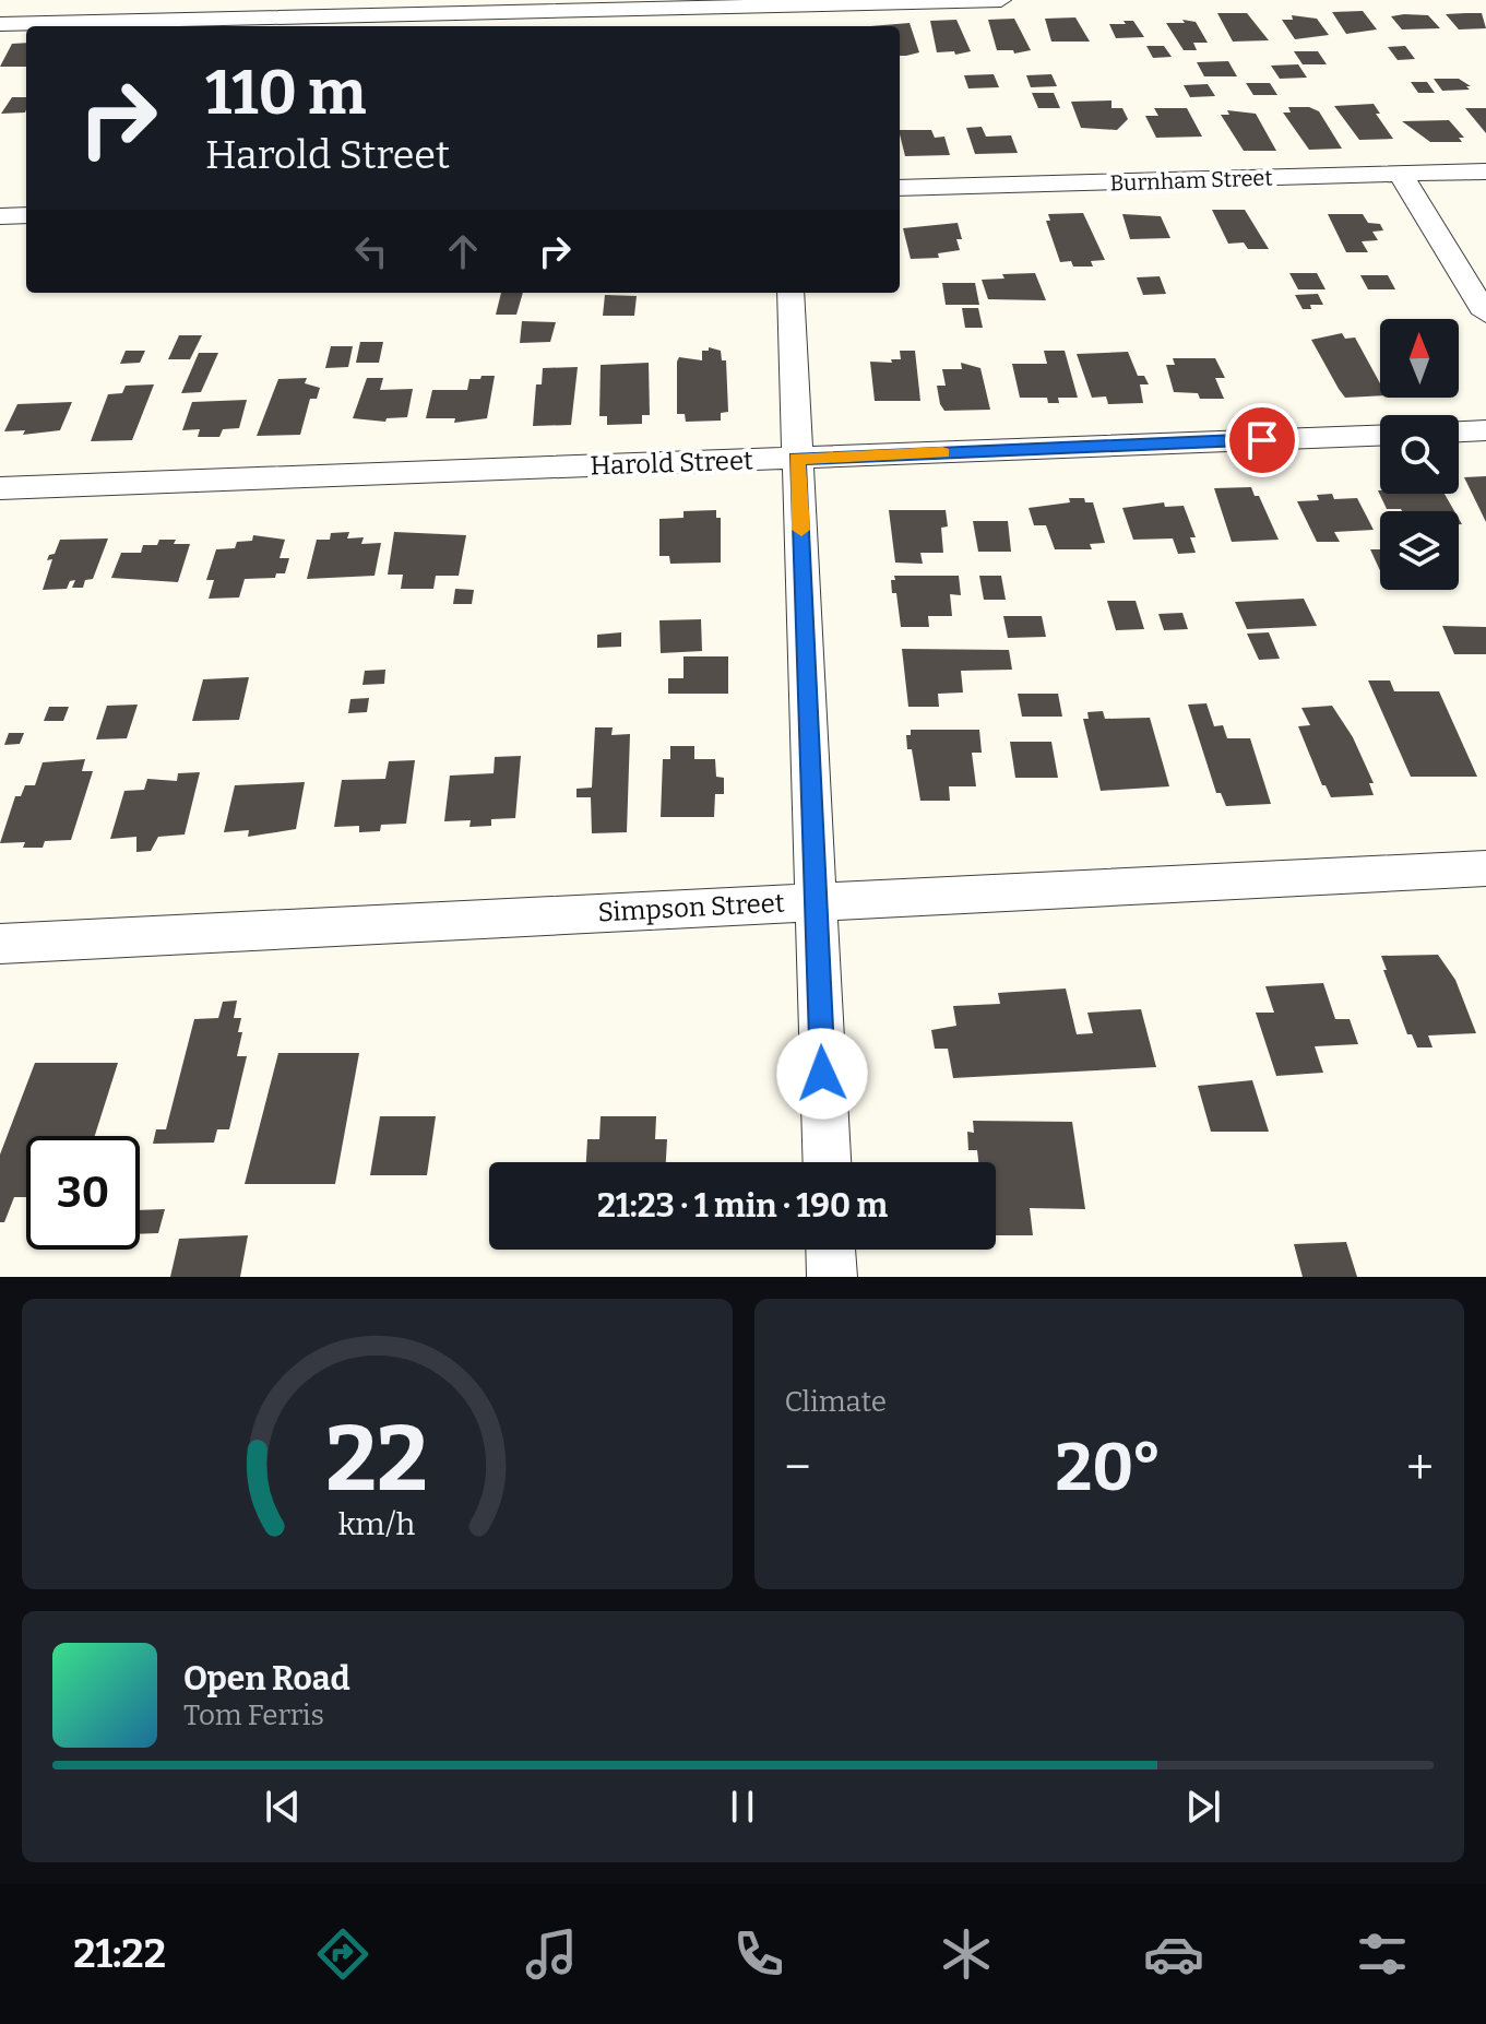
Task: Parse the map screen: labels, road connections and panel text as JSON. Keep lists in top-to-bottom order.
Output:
{
  "streets": {
    "street": ["Burnham Street", "Harold Street", "Simpson Street"]
  },
  "north": "top",
  "page": {
    "turn": ["110 m", "Harold Street"],
    "limit": "30",
    "trip": "21:23 · 1 min · 190 m",
    "tile": "Climate",
    "heat": ["−", "20°", "+"],
    "song": ["Open Road", "Tom Ferris"],
    "tabs": "21:22",
    "gauge": ["22", "km/h"]
  }
}
